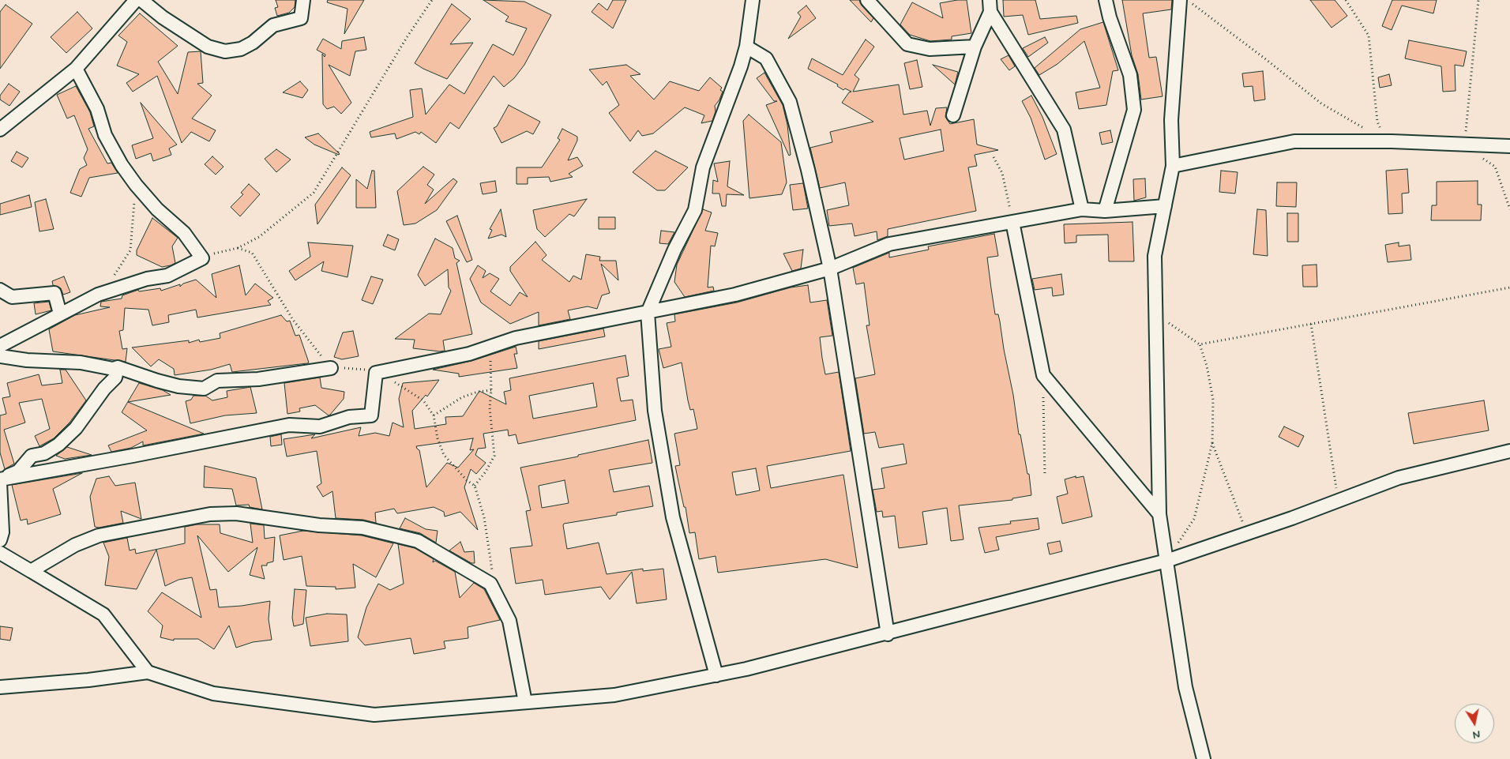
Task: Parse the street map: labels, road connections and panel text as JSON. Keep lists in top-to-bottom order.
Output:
{
  "north": "bottom"
}
